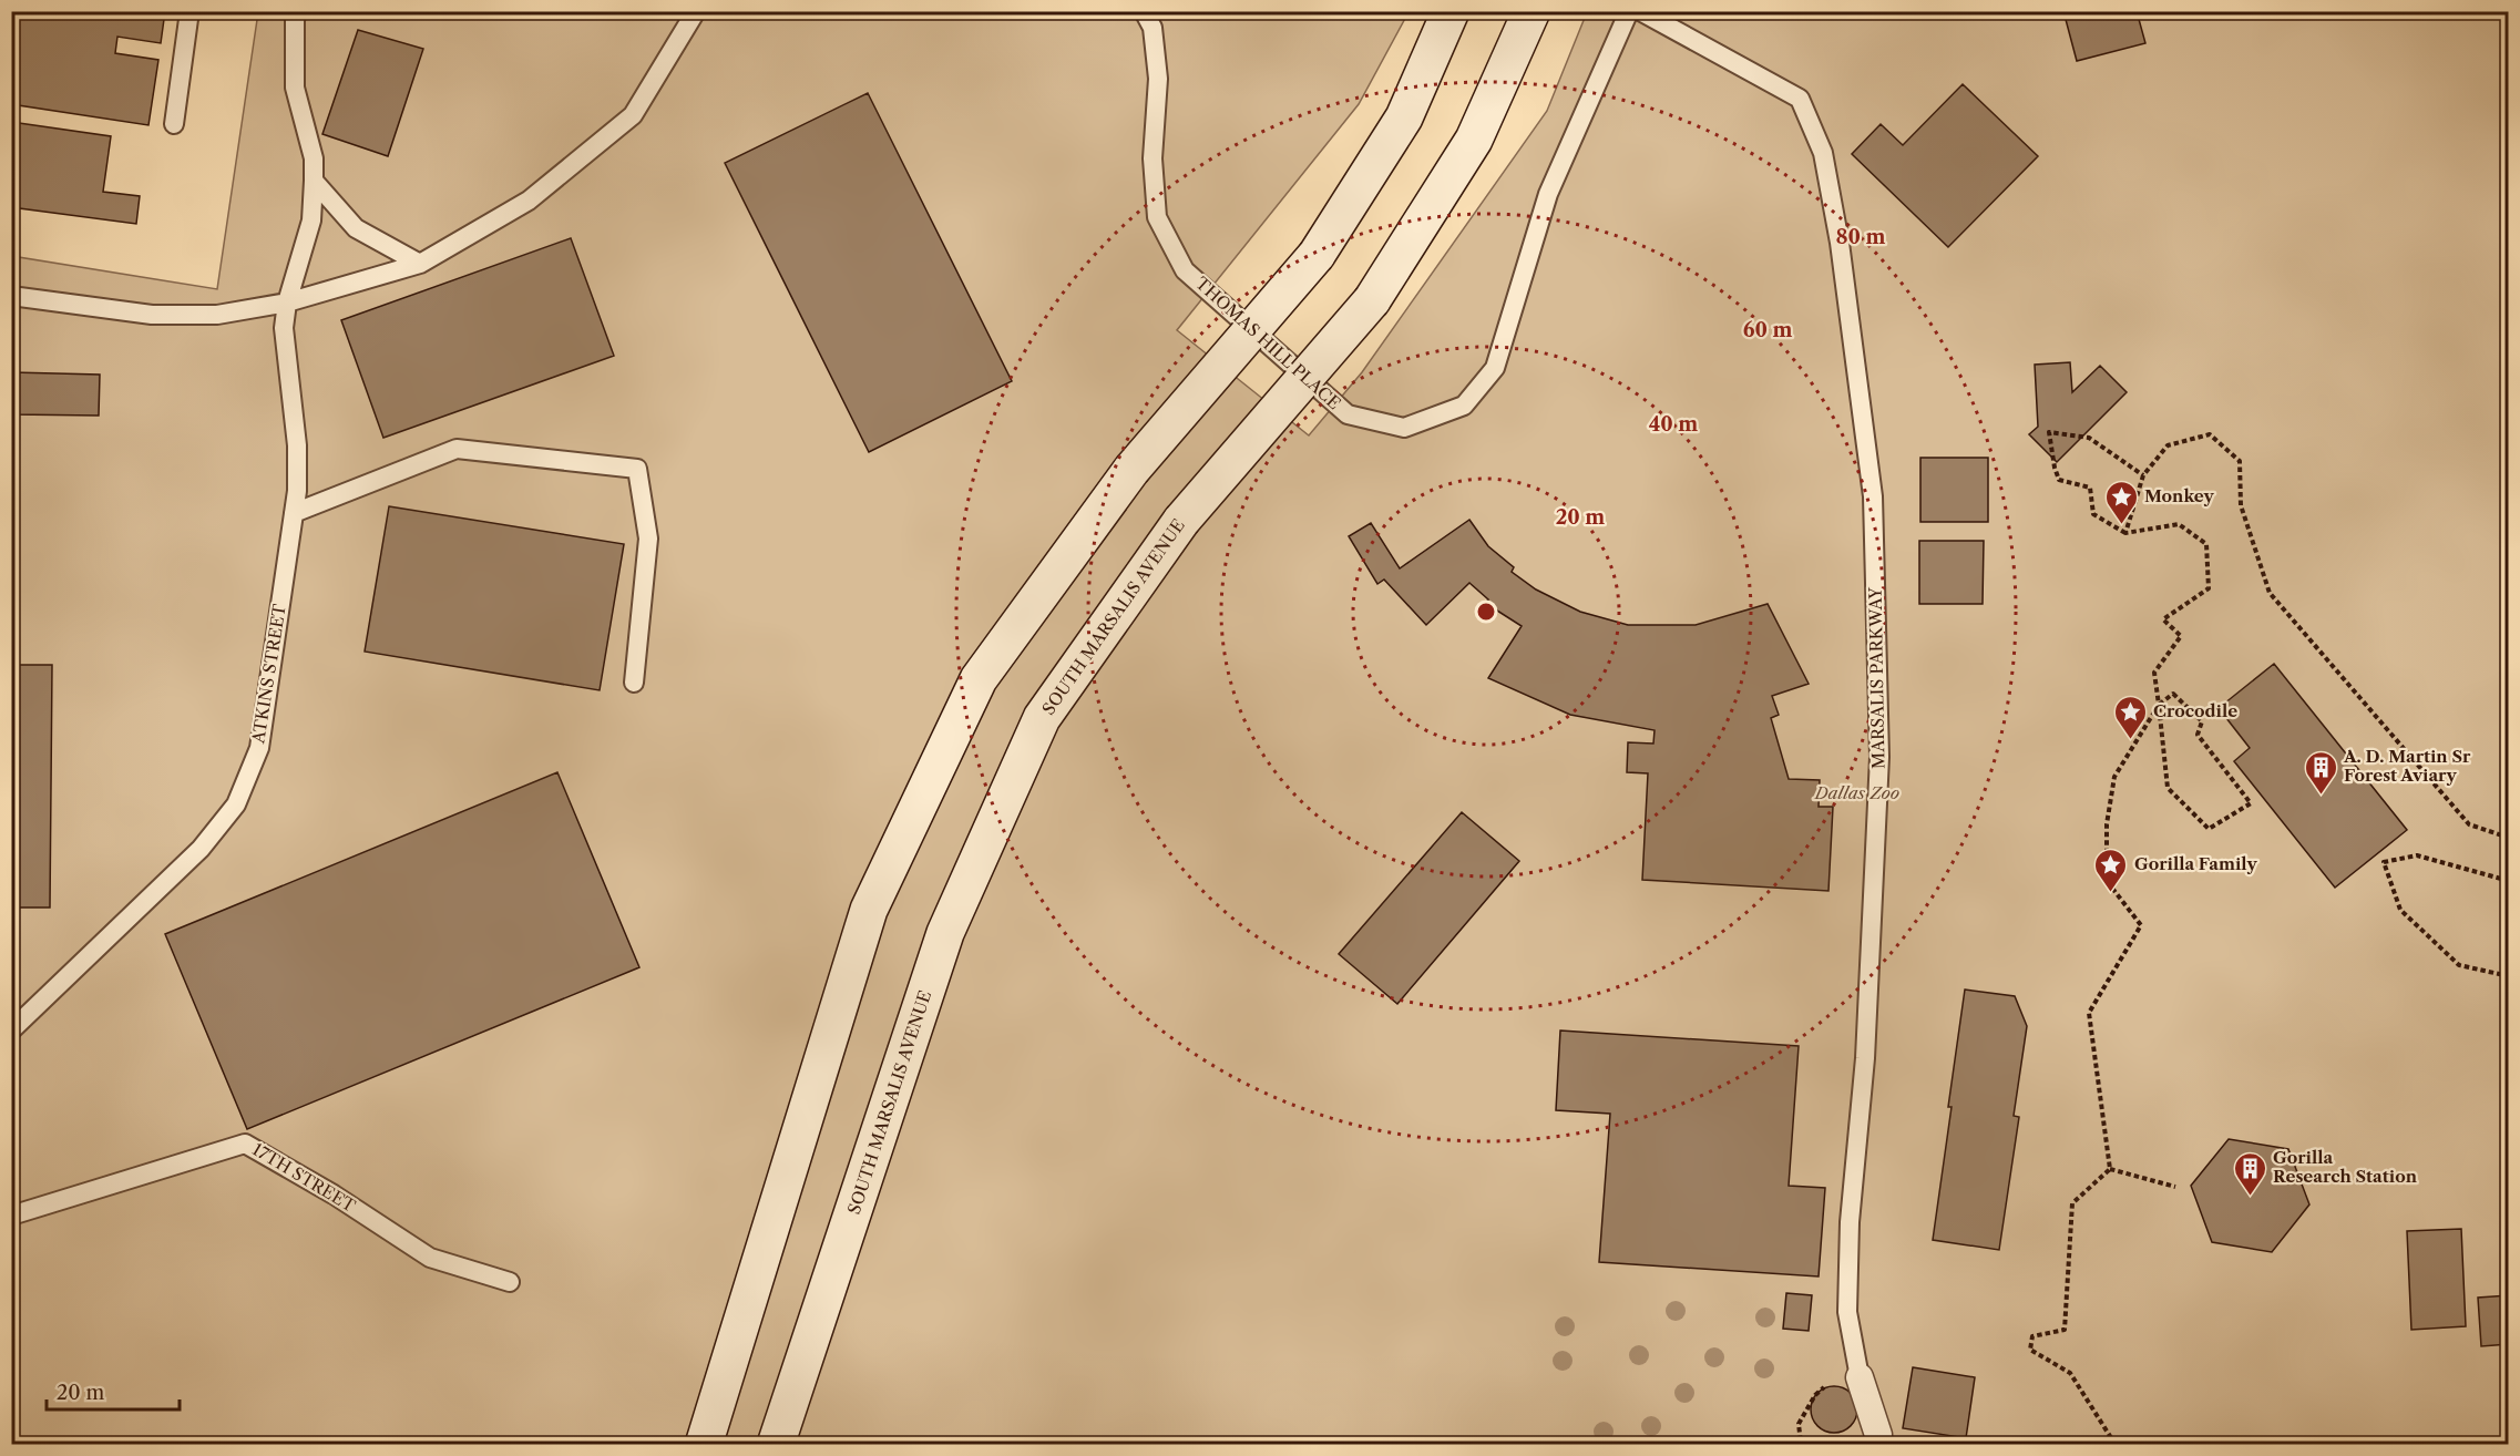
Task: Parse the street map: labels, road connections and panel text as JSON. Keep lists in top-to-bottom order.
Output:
{
  "streets": {
    "main road": ["SOUTH MARSALIS AVENUE"],
    "street": ["MARSALIS PARKWAY"],
    "lane": ["THOMAS HILL PLACE", "ATKINS STREET", "17TH STREET"]
  },
  "parks": ["Dallas Zoo"],
  "places": {
    "place": ["Monkey", "Crocodile", "Gorilla Family"],
    "building": ["A. D. Martin Sr Forest Aviary", "Gorilla Research Station"]
  },
  "scale_bar": "20 m",
  "rings": [
    "80 m",
    "60 m",
    "40 m",
    "20 m"
  ]
}
